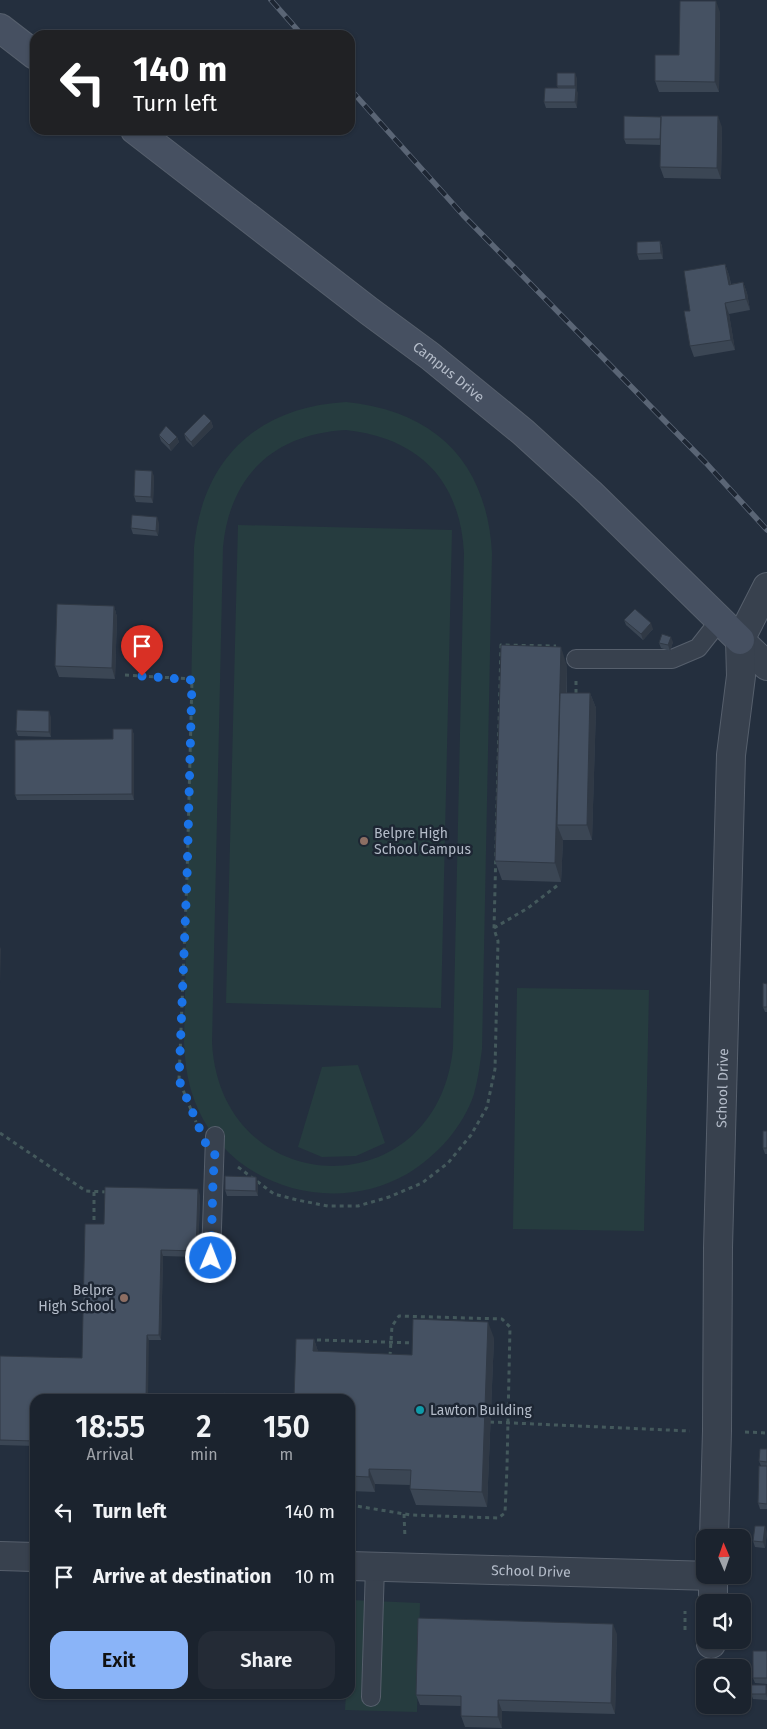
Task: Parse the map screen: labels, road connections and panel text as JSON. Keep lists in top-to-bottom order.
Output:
{
  "streets": {
    "street": ["Campus Drive", "School Drive"]
  },
  "crossings": [
    ["Campus Drive", "School Drive"]
  ],
  "places": ["Belpre High School Campus", "Belpre High School", "Lawton Building"],
  "north": "top",
  "page": {
    "turn": ["140 m", "Turn left"],
    "eta": [
      "18:55",
      "Arrival",
      "2",
      "min",
      "150",
      "m"
    ],
    "list": [
      {
        "name": "Turn left",
        "value": "140 m"
      },
      {
        "name": "Arrive at destination",
        "value": "10 m"
      }
    ],
    "buttons": ["Exit", "Share"]
  }
}
